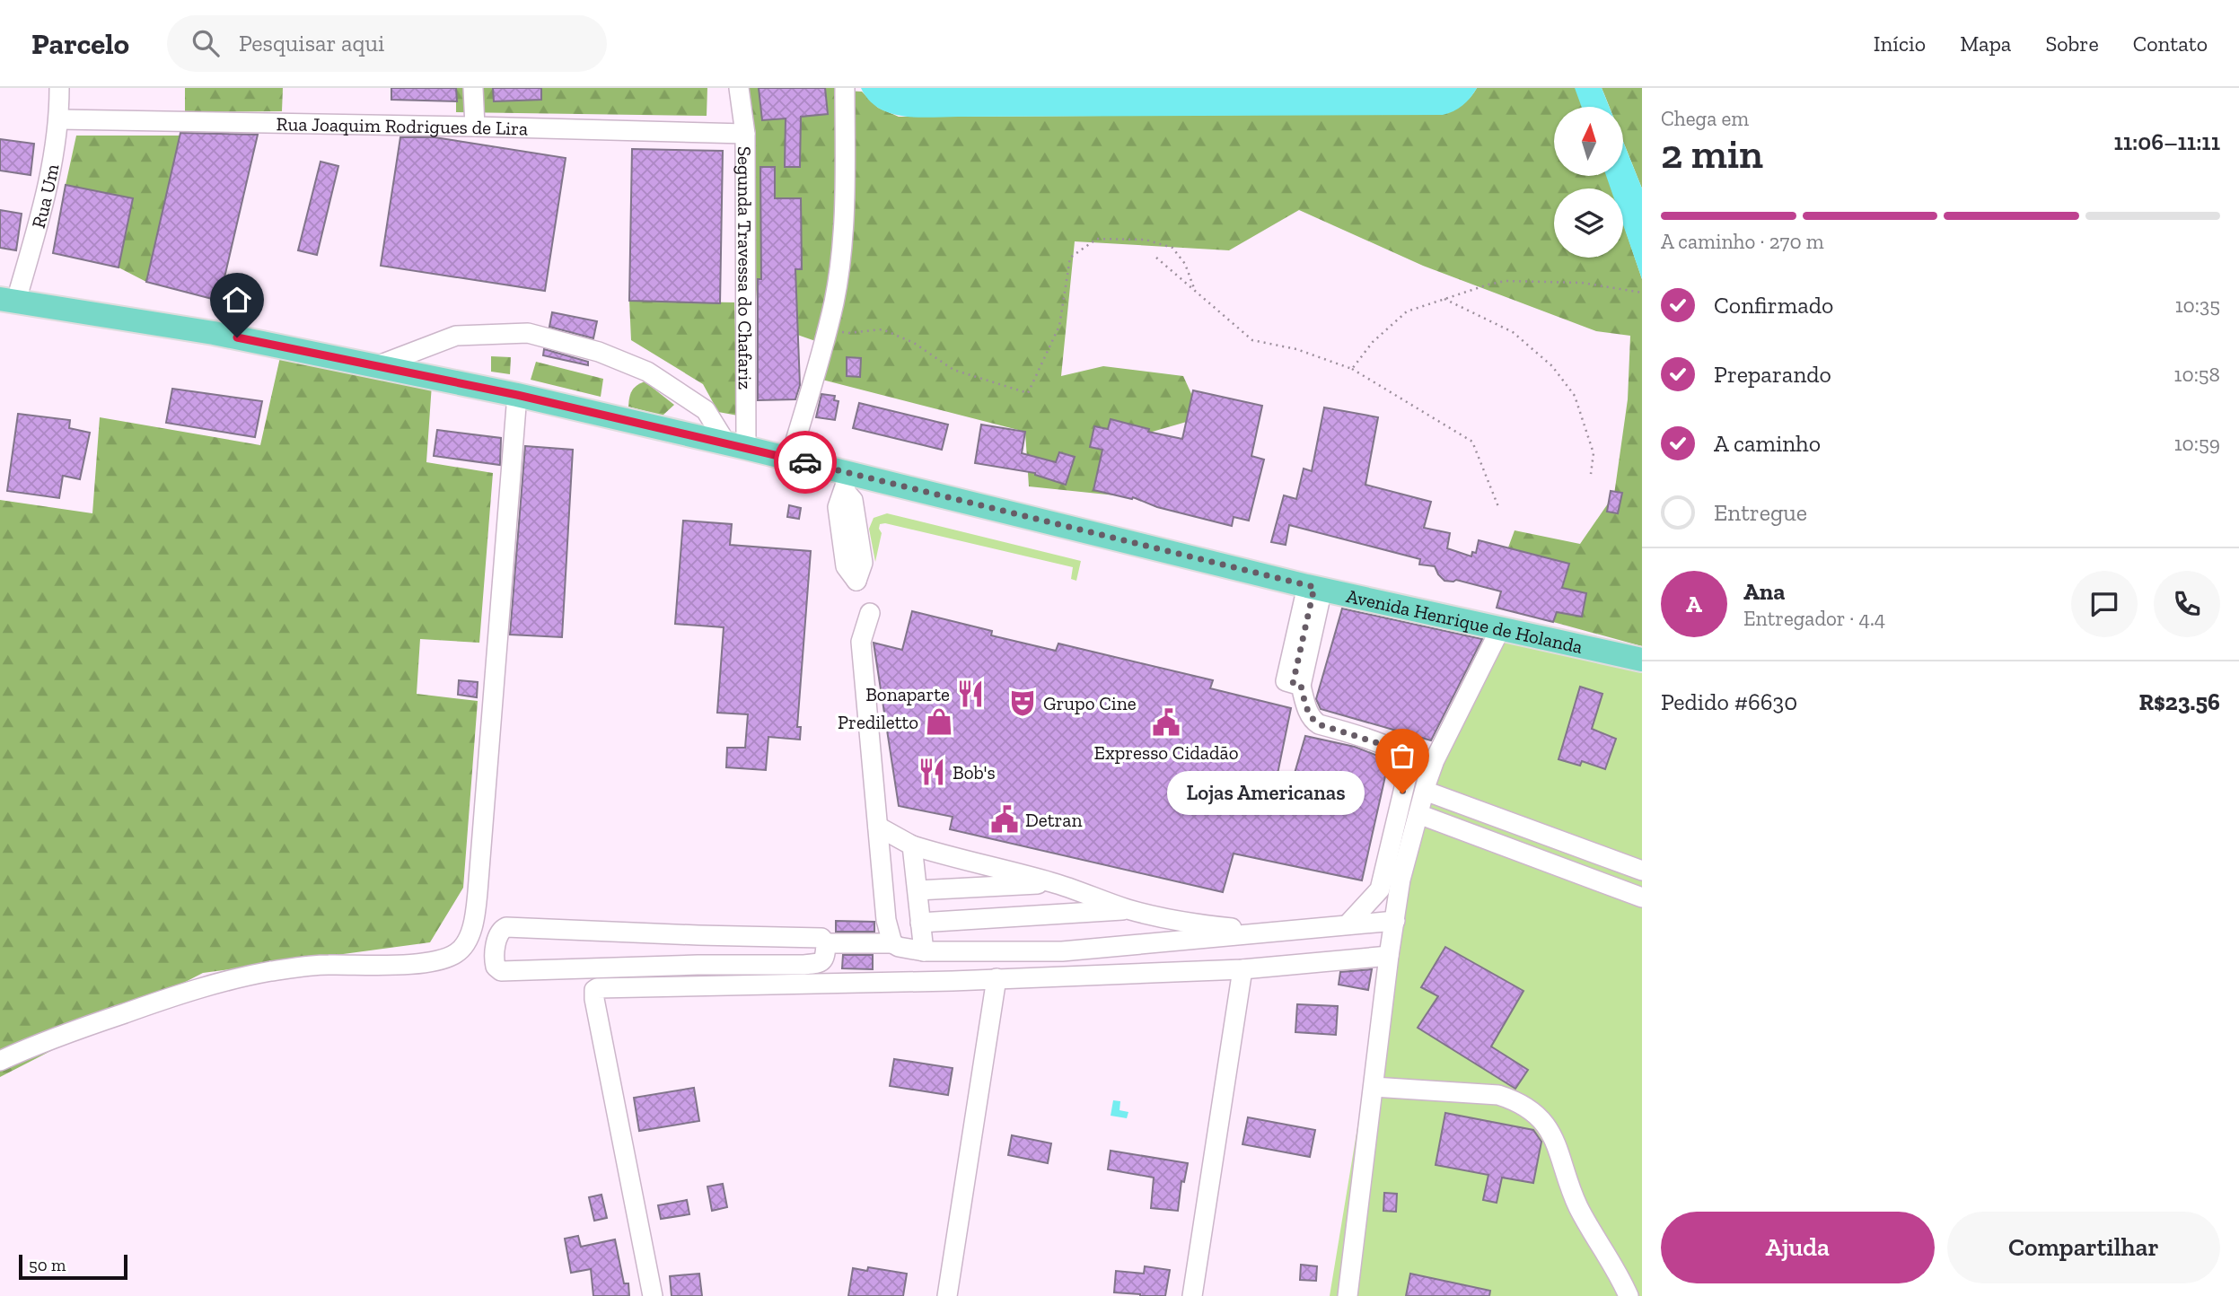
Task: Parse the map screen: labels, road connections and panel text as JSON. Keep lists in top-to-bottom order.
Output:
{
  "streets": {
    "main road": ["Avenida Henrique de Holanda"],
    "street": ["Rua Joaquim Rodrigues de Lira", "Rua Um", "Segunda Travessa do Chafariz"]
  },
  "crossings": [
    ["Rua Joaquim Rodrigues de Lira", "Rua Um"],
    ["Rua Joaquim Rodrigues de Lira", "Segunda Travessa do Chafariz"],
    ["Rua Um", "Avenida Henrique de Holanda"],
    ["Segunda Travessa do Chafariz", "Avenida Henrique de Holanda"]
  ],
  "places": {
    "restaurant": ["Bonaparte", "Bob's"],
    "theatre": ["Grupo Cine"],
    "shop": ["Prediletto"],
    "public building": ["Expresso Cidadão", "Detran"],
    "other": ["Lojas Americanas"]
  },
  "scale_bar": "50 m",
  "north": "top",
  "page": {
    "header": "Parcelo",
    "search": "Pesquisar aqui",
    "nav": [
      "Início",
      "Mapa",
      "Sobre",
      "Contato"
    ],
    "heading": ["2 min", "Chega em", "11:06–11:11"],
    "panel": [
      "Ana",
      "Entregador · 4.4",
      "Pedido #6630",
      "R$23.56"
    ],
    "bar": "A caminho · 270 m",
    "list": [
      ["Confirmado", "10:35"],
      ["Preparando", "10:58"],
      ["A caminho", "10:59"],
      "Entregue"
    ],
    "round": "A",
    "bubble": "Lojas Americanas",
    "buttons": ["Ajuda", "Compartilhar"],
    "scale": "50 m"
  }
}
